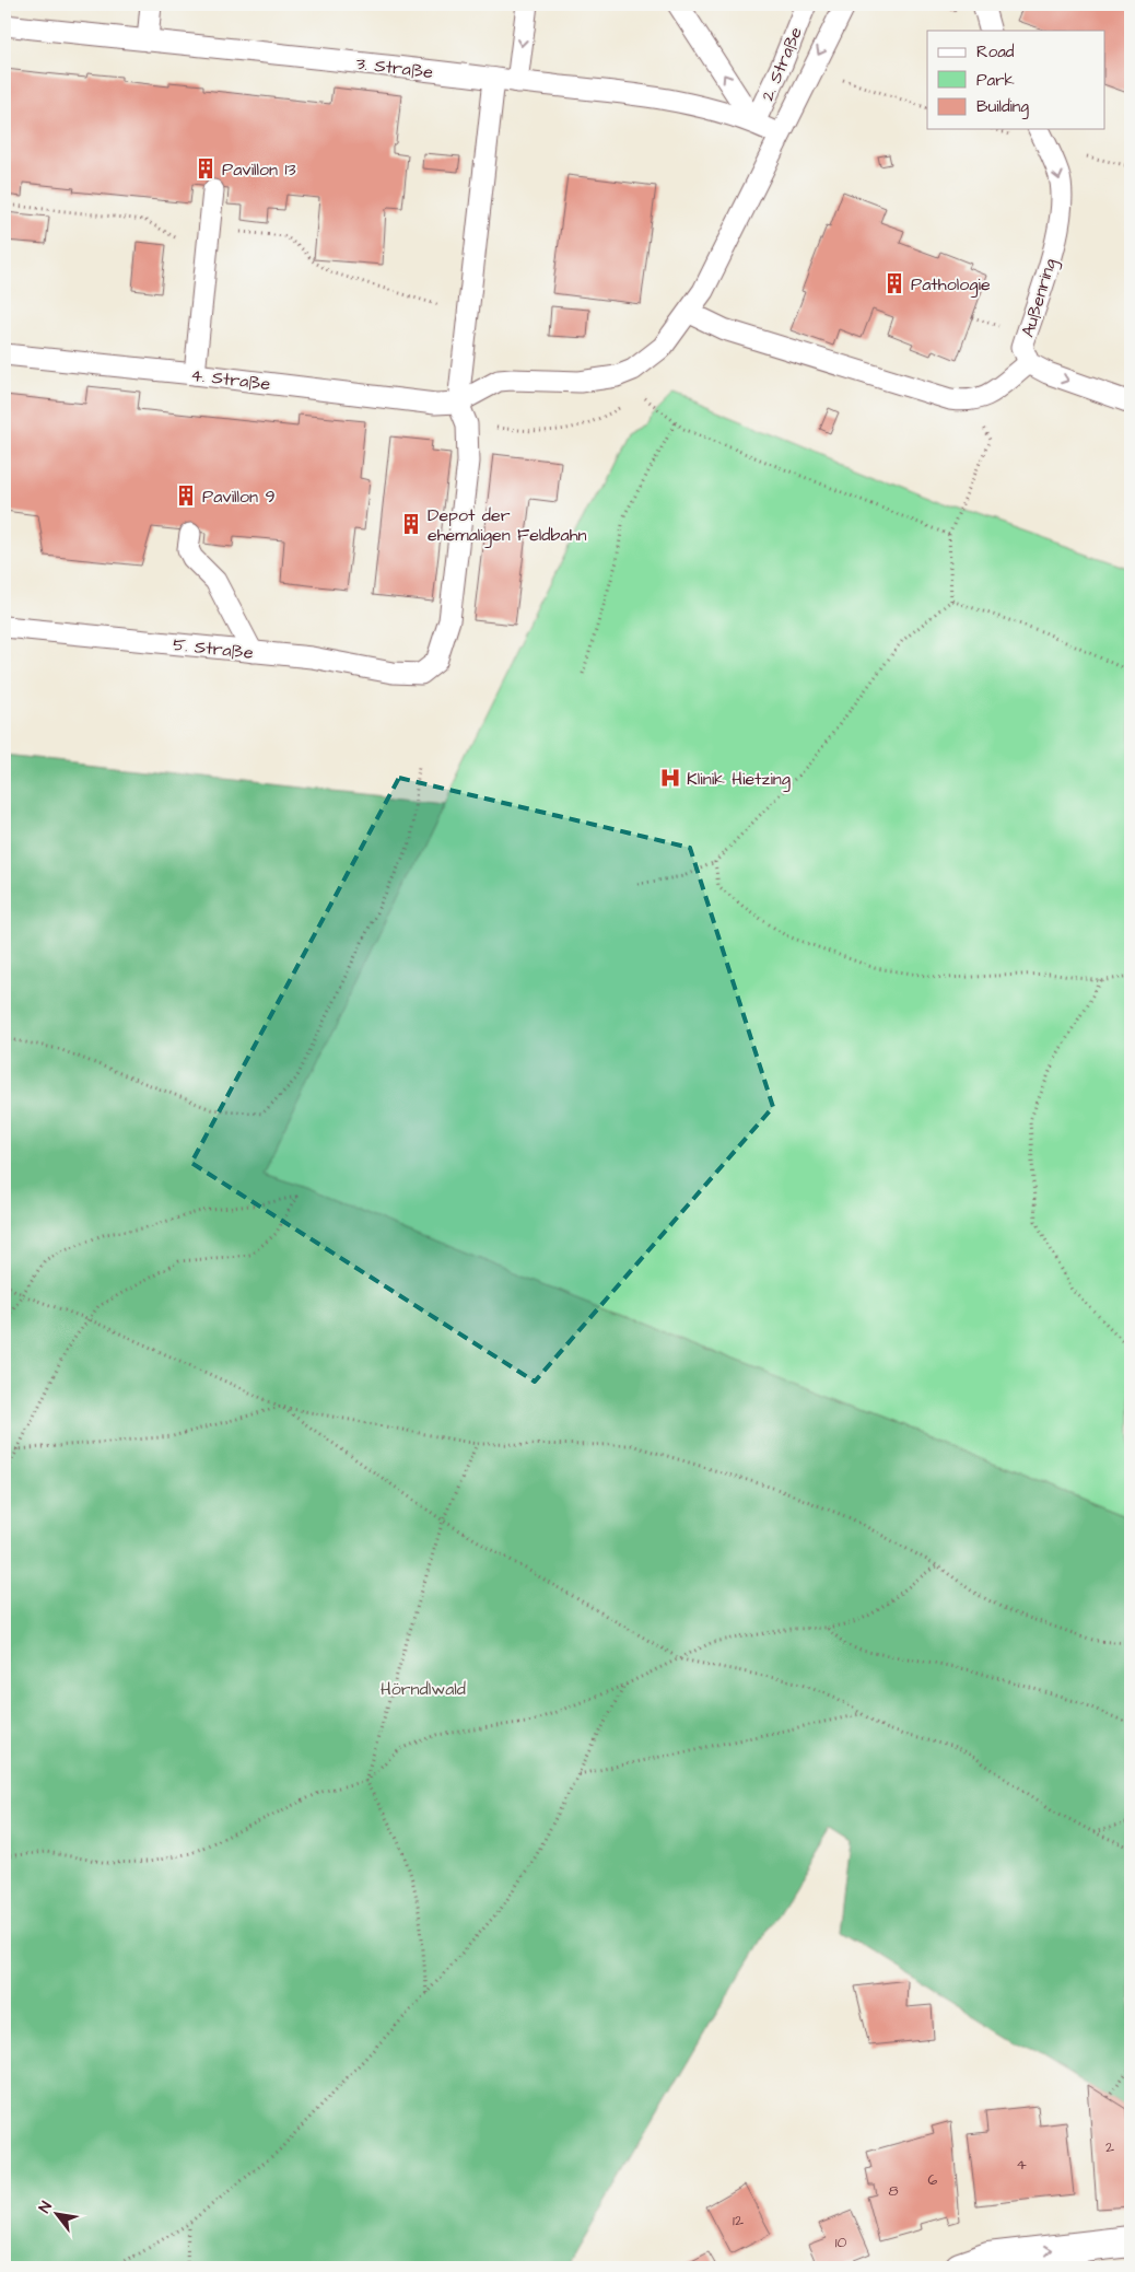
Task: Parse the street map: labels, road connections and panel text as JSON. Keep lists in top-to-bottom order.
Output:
{
  "streets": {
    "lane": [
      "2. Straße",
      "3. Straße",
      "Außenring",
      "4. Straße",
      "5. Straße"
    ]
  },
  "crossings": [
    ["2. Straße", "3. Straße"]
  ],
  "one_way": ["Außenring"],
  "parks": ["Hörndlwald"],
  "places": {
    "building": [
      "Pavillon 13",
      "Pathologie",
      "Pavillon 9",
      "Depot der ehemaligen Feldbahn"
    ],
    "hospital": ["Klinik Hietzing"]
  },
  "house_numbers": [
    "2",
    "4",
    "6",
    "8",
    "12",
    "10"
  ],
  "legend": ["Road", "Park", "Building"],
  "north": "top left"
}
